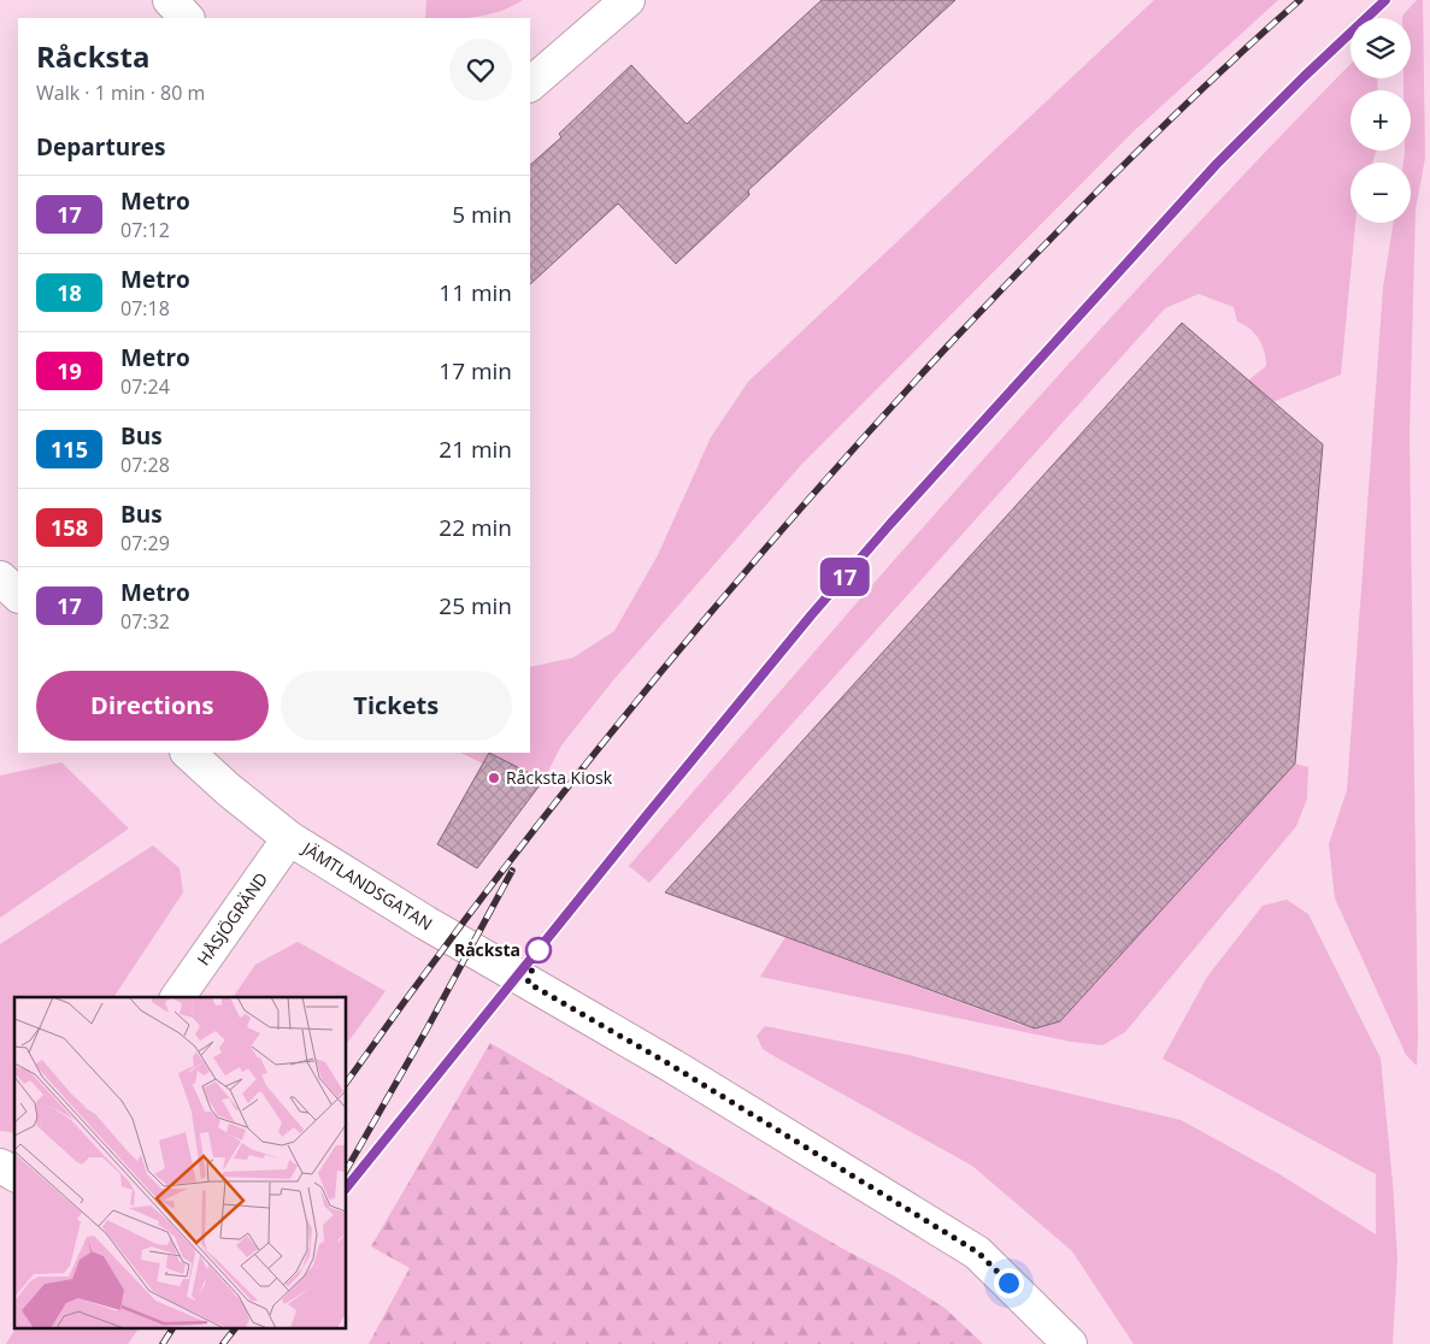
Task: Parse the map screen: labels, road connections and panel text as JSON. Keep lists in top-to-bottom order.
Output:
{
  "streets": {
    "street": ["JÄMTLANDSGATAN", "HÅSJÖGRÄND"]
  },
  "crossings": [
    ["JÄMTLANDSGATAN", "HÅSJÖGRÄND"]
  ],
  "places": ["Råcksta Kiosk", "Råcksta"],
  "lines": ["metro line 17"],
  "page": {
    "on_map": "17",
    "map_buttons": ["+", "−"],
    "heading": [
      ["Råcksta", "Walk · 1 min · 80 m"],
      "Departures"
    ],
    "list": [
      {
        "mark": "17",
        "name": "Metro",
        "note": "07:12",
        "value": "5 min"
      },
      {
        "mark": "18",
        "name": "Metro",
        "note": "07:18",
        "value": "11 min"
      },
      {
        "mark": "19",
        "name": "Metro",
        "note": "07:24",
        "value": "17 min"
      },
      {
        "mark": "115",
        "name": "Bus",
        "note": "07:28",
        "value": "21 min"
      },
      {
        "mark": "158",
        "name": "Bus",
        "note": "07:29",
        "value": "22 min"
      },
      {
        "mark": "17",
        "name": "Metro",
        "note": "07:32",
        "value": "25 min"
      }
    ],
    "buttons": ["Directions", "Tickets"]
  }
}
